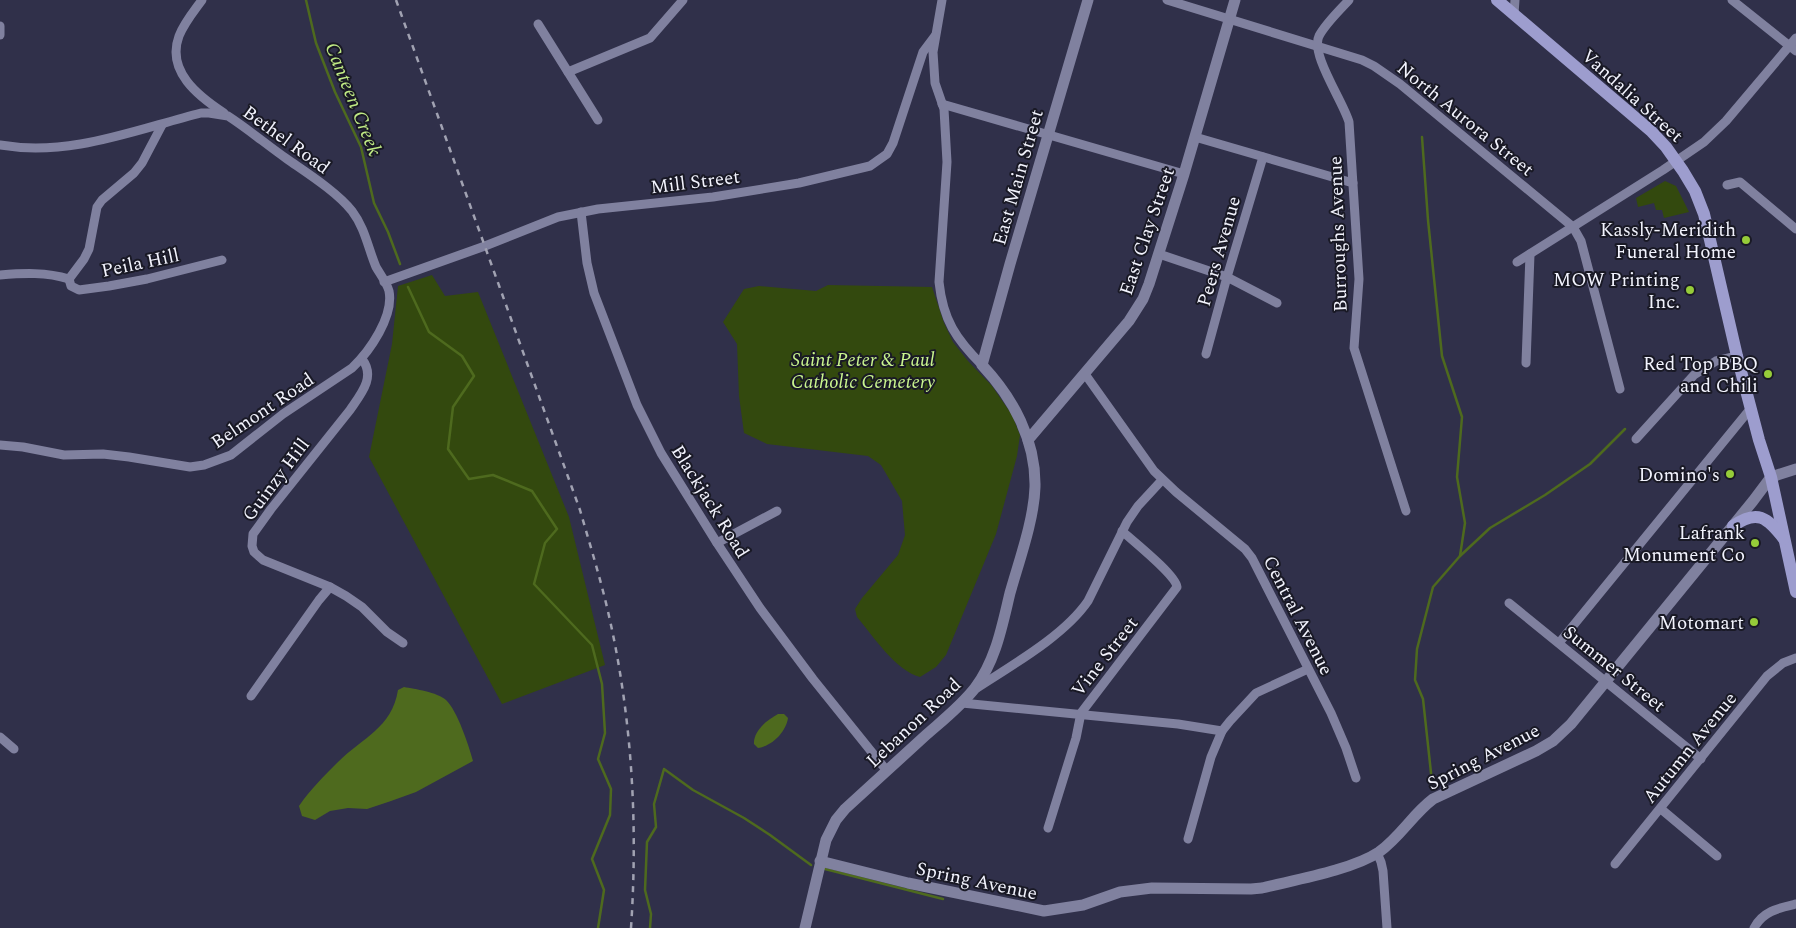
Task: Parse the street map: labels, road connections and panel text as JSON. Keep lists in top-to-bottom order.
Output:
{
  "streets": {
    "main road": ["Vandalia Street"],
    "street": [
      "North Aurora Street",
      "Bethel Road",
      "East Main Street",
      "Mill Street",
      "East Clay Street",
      "Burroughs Avenue",
      "Peers Avenue",
      "Peila Hill",
      "Belmont Road",
      "Guinzy Hill",
      "Blackjack Road",
      "Central Avenue",
      "Vine Street",
      "Summer Street",
      "Lebanon Road",
      "Autumn Avenue",
      "Spring Avenue"
    ]
  },
  "crossings": [
    ["Vandalia Street", "Spring Avenue"],
    ["North Aurora Street", "East Clay Street"],
    ["North Aurora Street", "Burroughs Avenue"],
    ["Bethel Road", "Mill Street"],
    ["Bethel Road", "Peila Hill"],
    ["Bethel Road", "Belmont Road"],
    ["East Main Street", "Lebanon Road"],
    ["Mill Street", "Belmont Road"],
    ["Mill Street", "Blackjack Road"],
    ["East Clay Street", "Central Avenue"],
    ["East Clay Street", "Lebanon Road"],
    ["Belmont Road", "Guinzy Hill"],
    ["Blackjack Road", "Lebanon Road"],
    ["Summer Street", "Autumn Avenue"],
    ["Summer Street", "Spring Avenue"],
    ["Lebanon Road", "Spring Avenue"]
  ],
  "water": ["Canteen Creek"],
  "parks": ["Saint Peter & Paul Catholic Cemetery"],
  "places": [
    "Kassly-Meridith Funeral Home",
    "MOW Printing Inc.",
    "Red Top BBQ and Chili",
    "Domino's",
    "Lafrank Monument Co",
    "Motomart"
  ]
}
